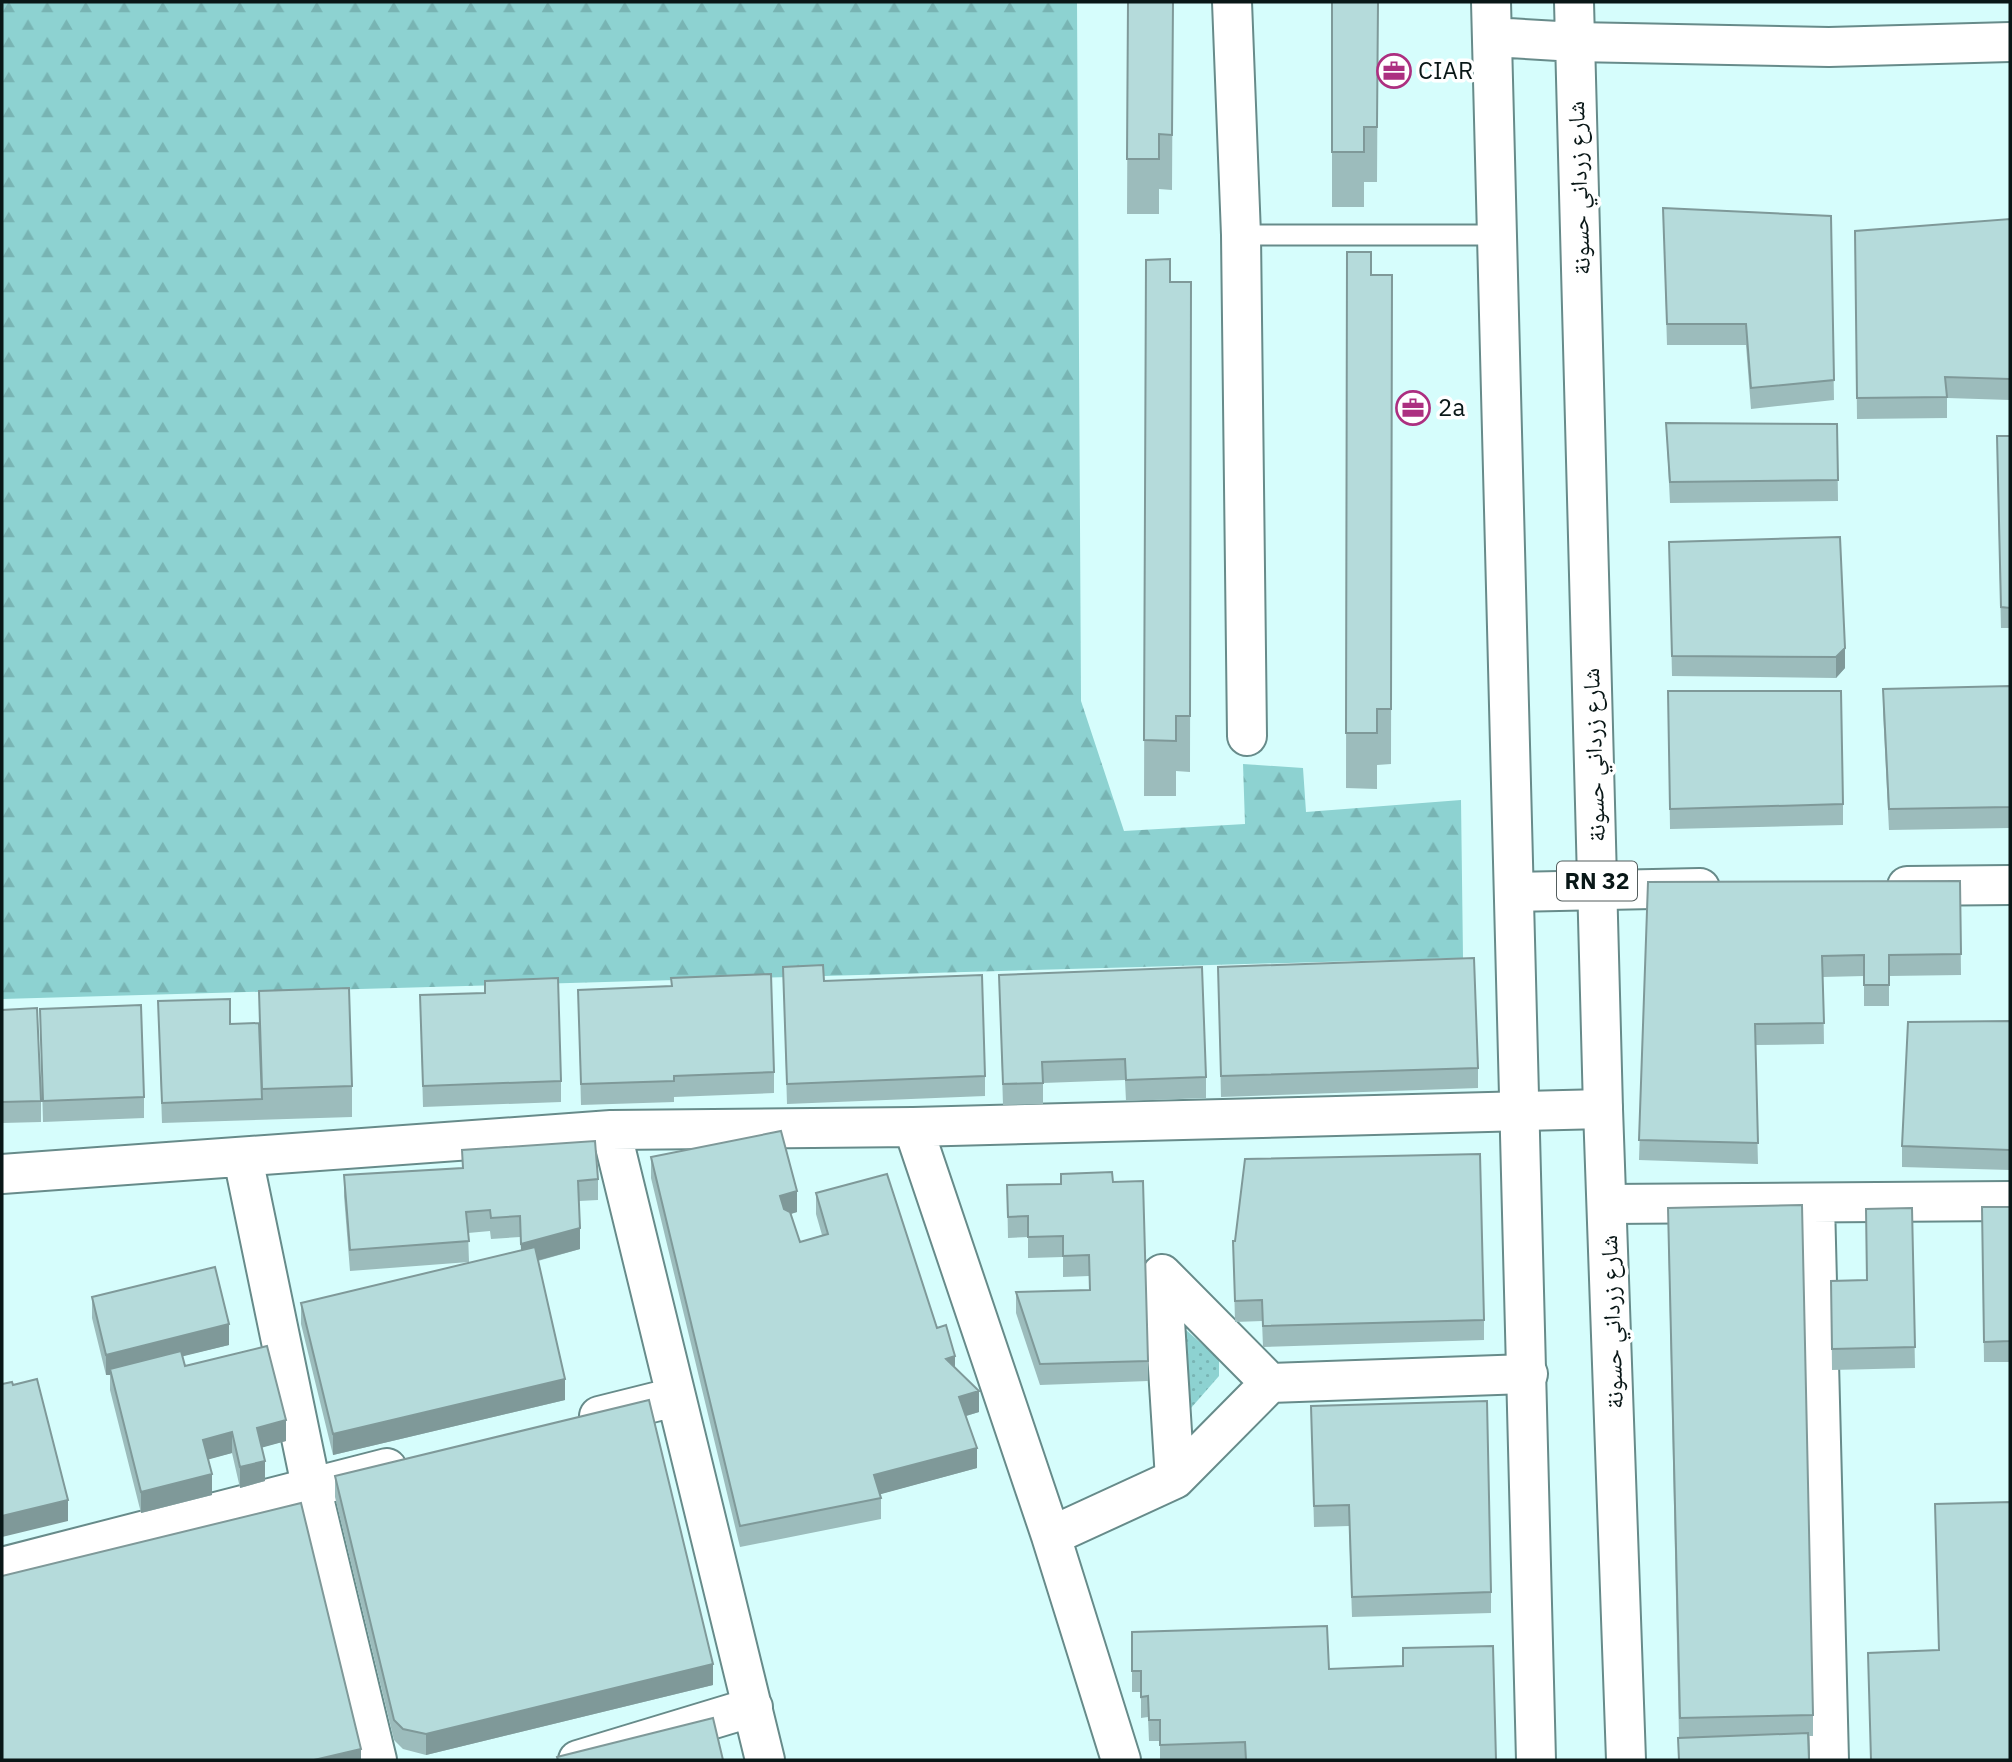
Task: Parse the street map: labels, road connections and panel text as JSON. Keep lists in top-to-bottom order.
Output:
{
  "streets": {
    "street": ["شارع زرداني حسونة", "RN 32"]
  },
  "places": {
    "office": ["CIAR", "2a"]
  }
}
